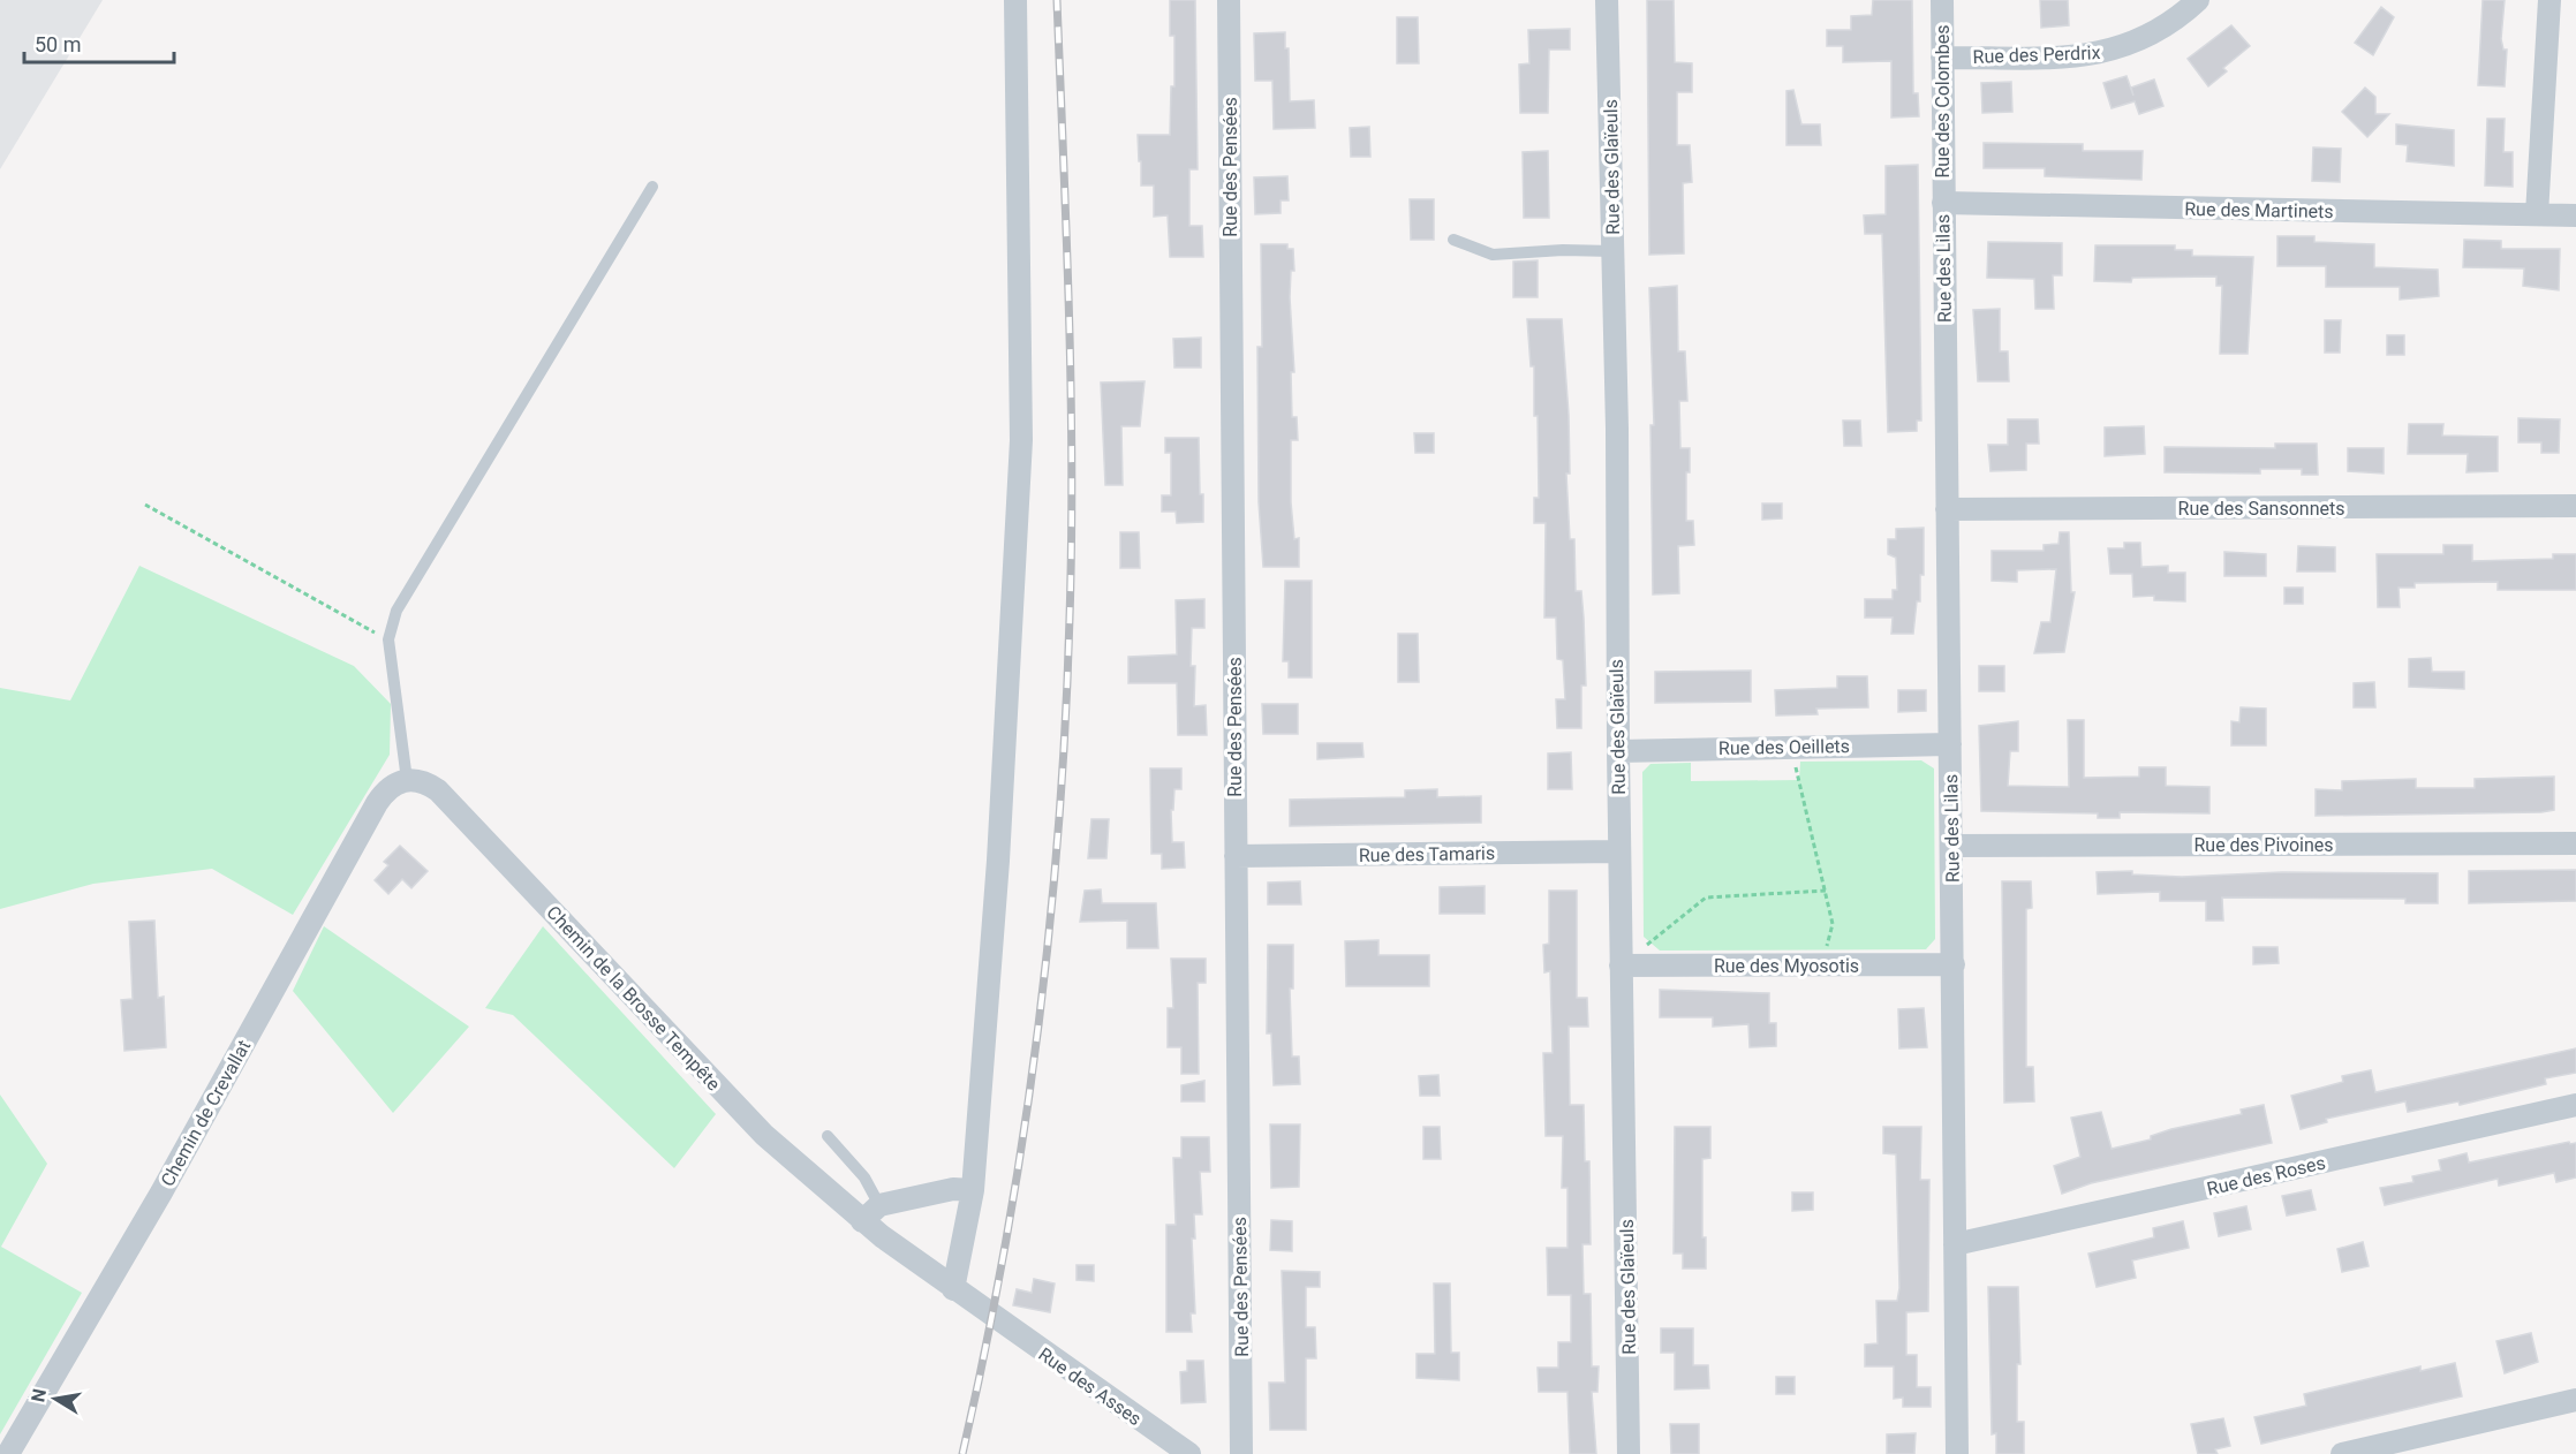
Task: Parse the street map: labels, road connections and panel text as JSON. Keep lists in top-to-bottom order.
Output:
{
  "streets": {
    "street": [
      "Rue des Perdrix",
      "Rue des Colombes",
      "Rue des Pensées",
      "Rue des Glaïeuls",
      "Rue des Martinets",
      "Rue des Lilas",
      "Rue des Sansonnets",
      "Rue des Oeillets",
      "Rue des Pivoines",
      "Rue des Tamaris",
      "Rue des Myosotis",
      "Chemin de la Brosse Tempête",
      "Chemin de Crevallat",
      "Rue des Roses",
      "Rue des Asses"
    ]
  },
  "crossings": [
    ["Rue des Perdrix", "Rue des Colombes"],
    ["Rue des Colombes", "Rue des Martinets"],
    ["Rue des Colombes", "Rue des Lilas"],
    ["Rue des Pensées", "Rue des Tamaris"],
    ["Rue des Glaïeuls", "Rue des Oeillets"],
    ["Rue des Glaïeuls", "Rue des Tamaris"],
    ["Rue des Glaïeuls", "Rue des Myosotis"],
    ["Rue des Martinets", "Rue des Lilas"],
    ["Rue des Lilas", "Rue des Sansonnets"],
    ["Rue des Lilas", "Rue des Oeillets"],
    ["Rue des Lilas", "Rue des Pivoines"],
    ["Rue des Lilas", "Rue des Myosotis"],
    ["Rue des Lilas", "Rue des Roses"],
    ["Chemin de la Brosse Tempête", "Chemin de Crevallat"]
  ],
  "scale_bar": "50 m",
  "north": "left"
}
